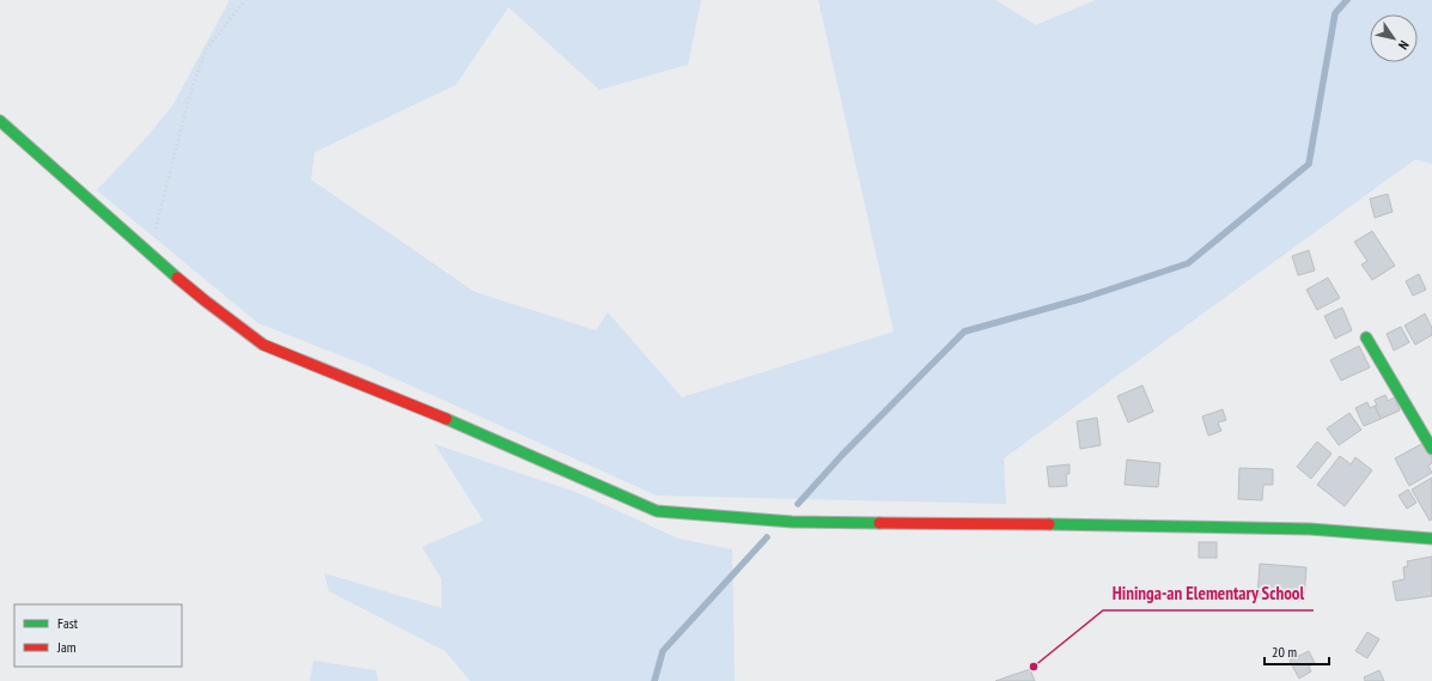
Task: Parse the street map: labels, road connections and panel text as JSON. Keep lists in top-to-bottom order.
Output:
{
  "places": ["Hininga-an Elementary School"],
  "legend": ["Fast", "Jam"],
  "scale_bar": "20 m",
  "north": "bottom right"
}
